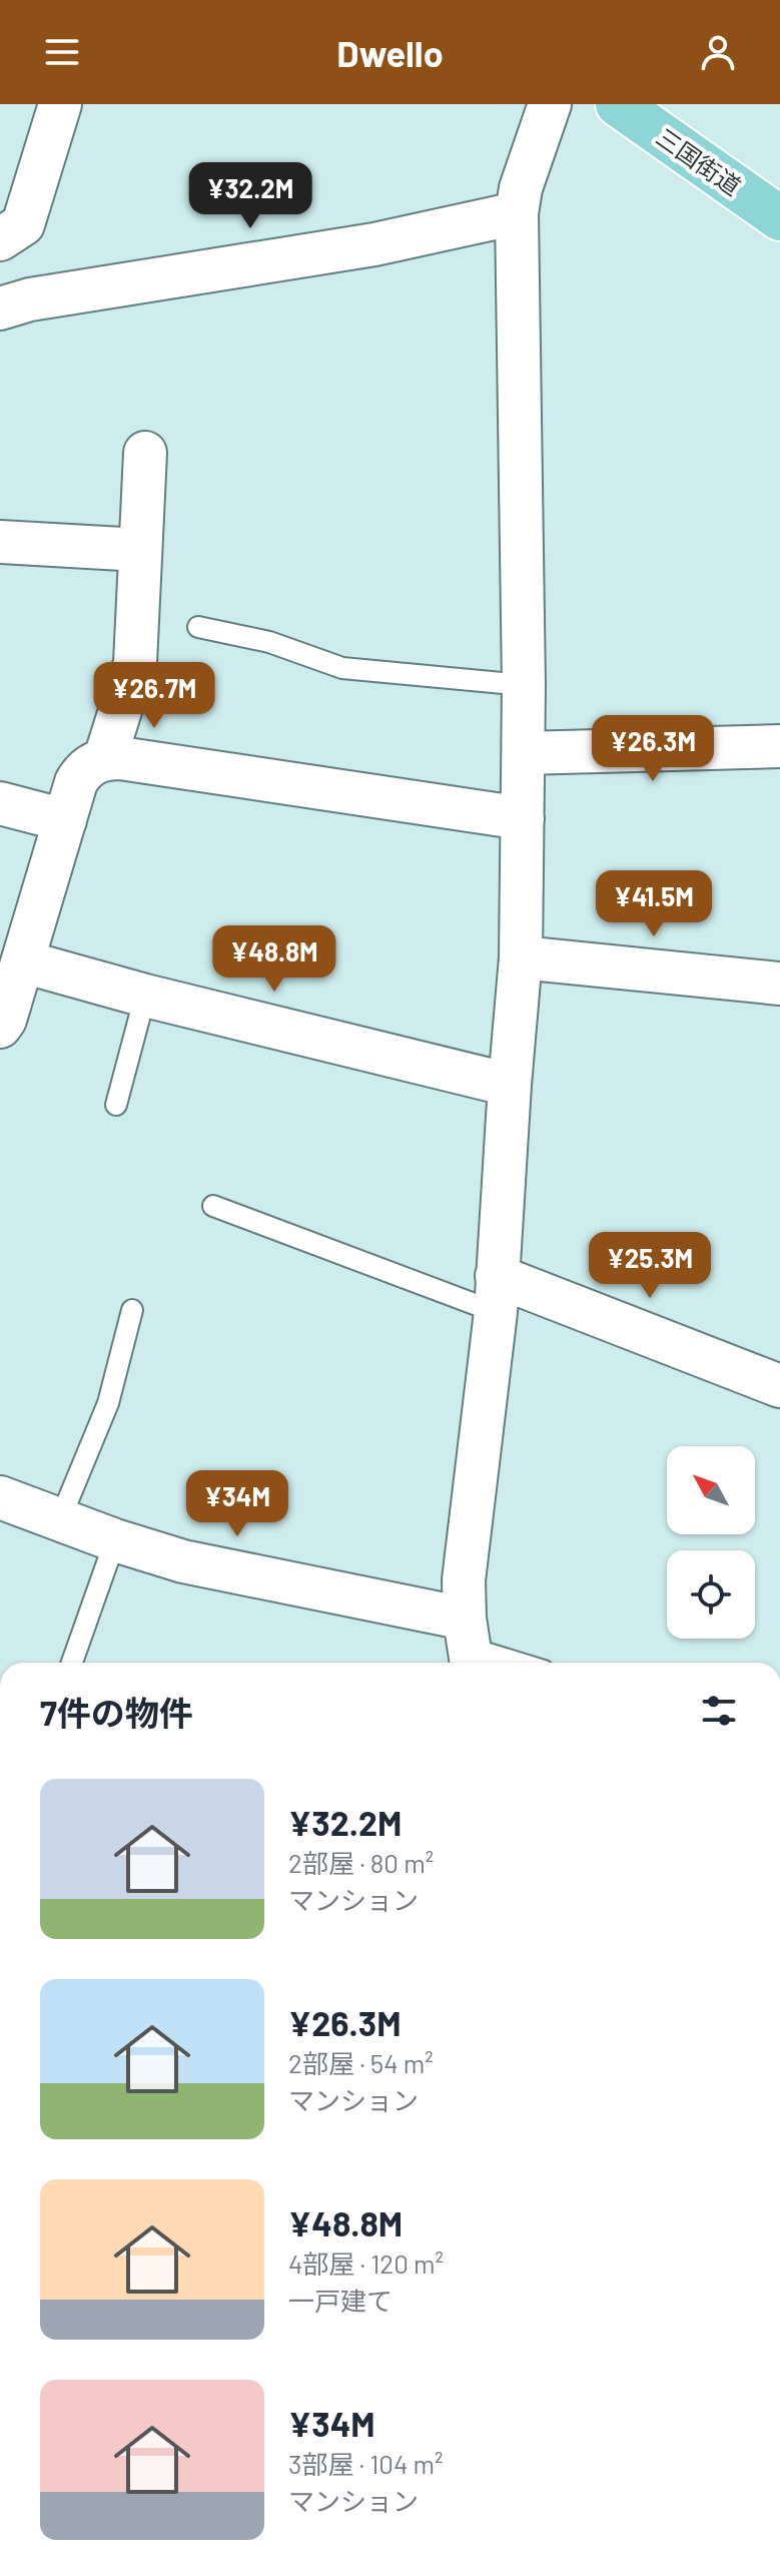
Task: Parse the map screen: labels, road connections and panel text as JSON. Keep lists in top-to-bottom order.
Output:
{
  "streets": {
    "main road": ["三国街道"]
  },
  "north": "top left",
  "page": {
    "header": "Dwello",
    "price": [
      "¥32.2M",
      "¥26.7M",
      "¥26.3M",
      "¥41.5M",
      "¥48.8M",
      "¥25.3M",
      "¥34M"
    ],
    "heading": "7件の物件",
    "list": [
      {
        "name": "¥32.2M",
        "note": "2部屋 · 80 m² · マンション"
      },
      {
        "name": "¥26.3M",
        "note": "2部屋 · 54 m² · マンション"
      },
      {
        "name": "¥48.8M",
        "note": "4部屋 · 120 m² · 一戸建て"
      },
      {
        "name": "¥34M",
        "note": "3部屋 · 104 m² · マンション"
      }
    ]
  }
}
